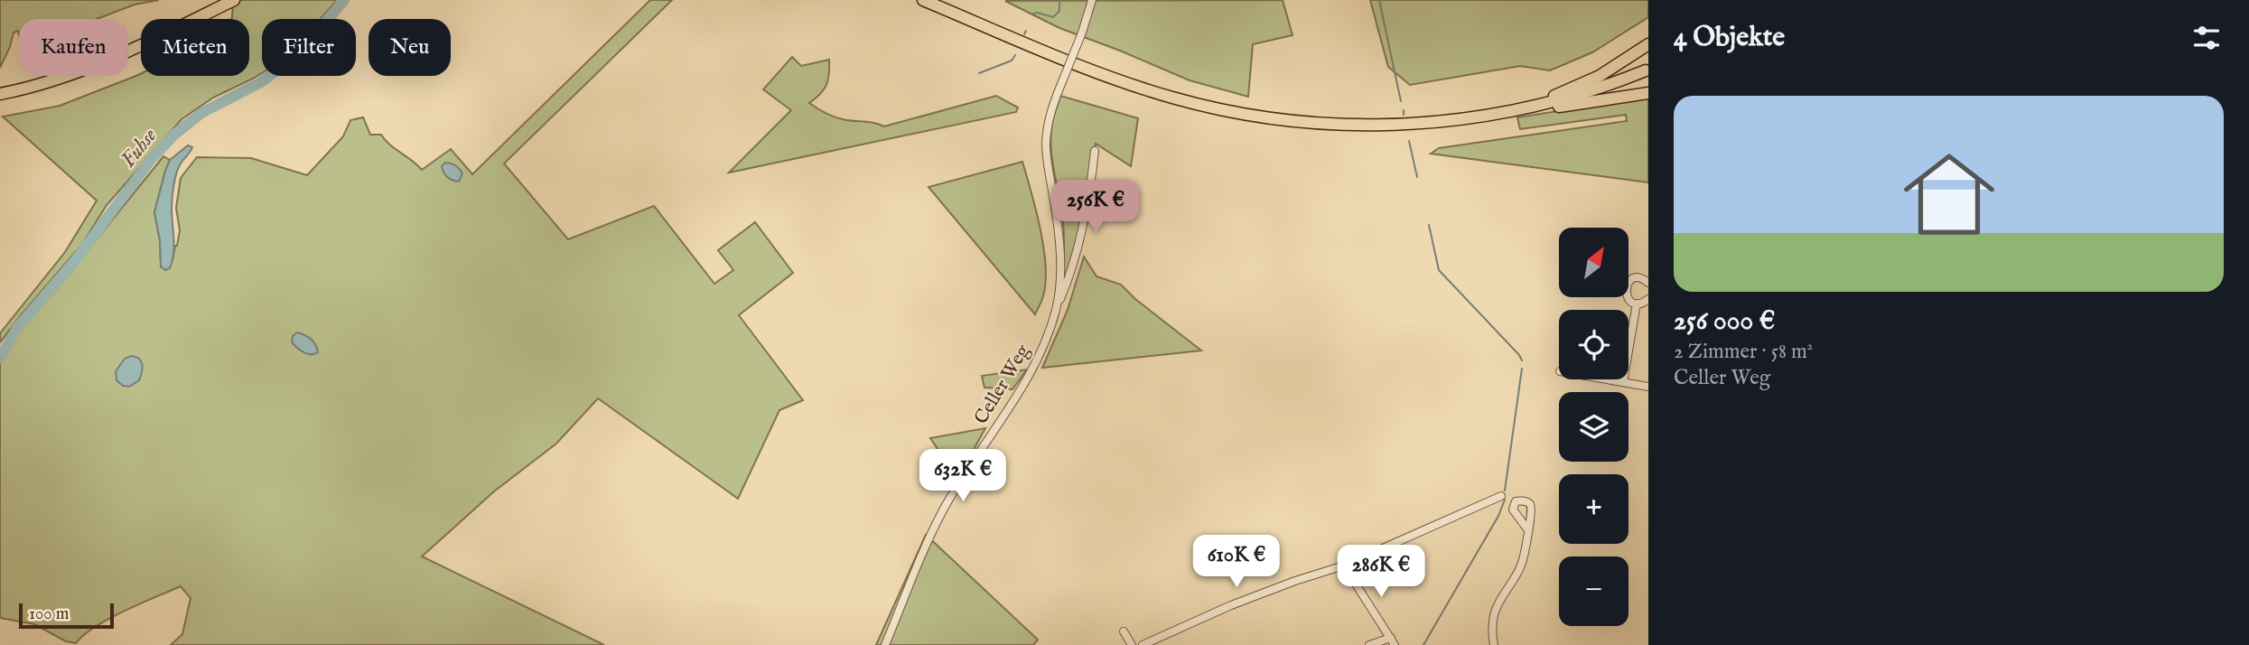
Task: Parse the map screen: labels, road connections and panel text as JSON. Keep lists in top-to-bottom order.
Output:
{
  "streets": {
    "street": ["Celler Weg"]
  },
  "water": ["Fuhse"],
  "scale_bar": "100 m",
  "north": "top right",
  "page": {
    "heading": "4 Objekte",
    "chip": [
      "Kaufen",
      "Mieten",
      "Filter",
      "Neu"
    ],
    "list": [
      {
        "name": "256 000 €",
        "note": "2 Zimmer · 58 m² · Celler Weg"
      }
    ],
    "price": [
      "256K €",
      "632K €",
      "610K €",
      "286K €"
    ],
    "map_buttons": ["+", "−"],
    "scale": "100 m"
  }
}
